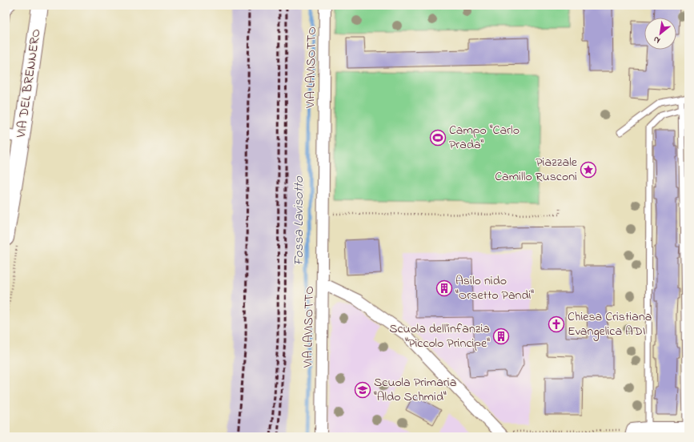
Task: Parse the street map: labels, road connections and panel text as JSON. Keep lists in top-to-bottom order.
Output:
{
  "streets": {
    "main road": ["VIA DEL BRENNERO"],
    "street": ["VIA LAVISOTTO"]
  },
  "water": ["Fossa Lavisotto"],
  "places": {
    "sports": ["Campo \"Carlo Prada\""],
    "place": ["Piazzale Camillo Rusconi"],
    "building": ["Asilo nido \"Orsetto Pandi\"", "Scuola dell'infanzia \"Piccolo Principe\""],
    "church": ["Chiesa Cristiana Evangelica ADI"],
    "school or university": ["Scuola Primaria \"Aldo Schmid\""]
  },
  "north": "bottom left"
}
